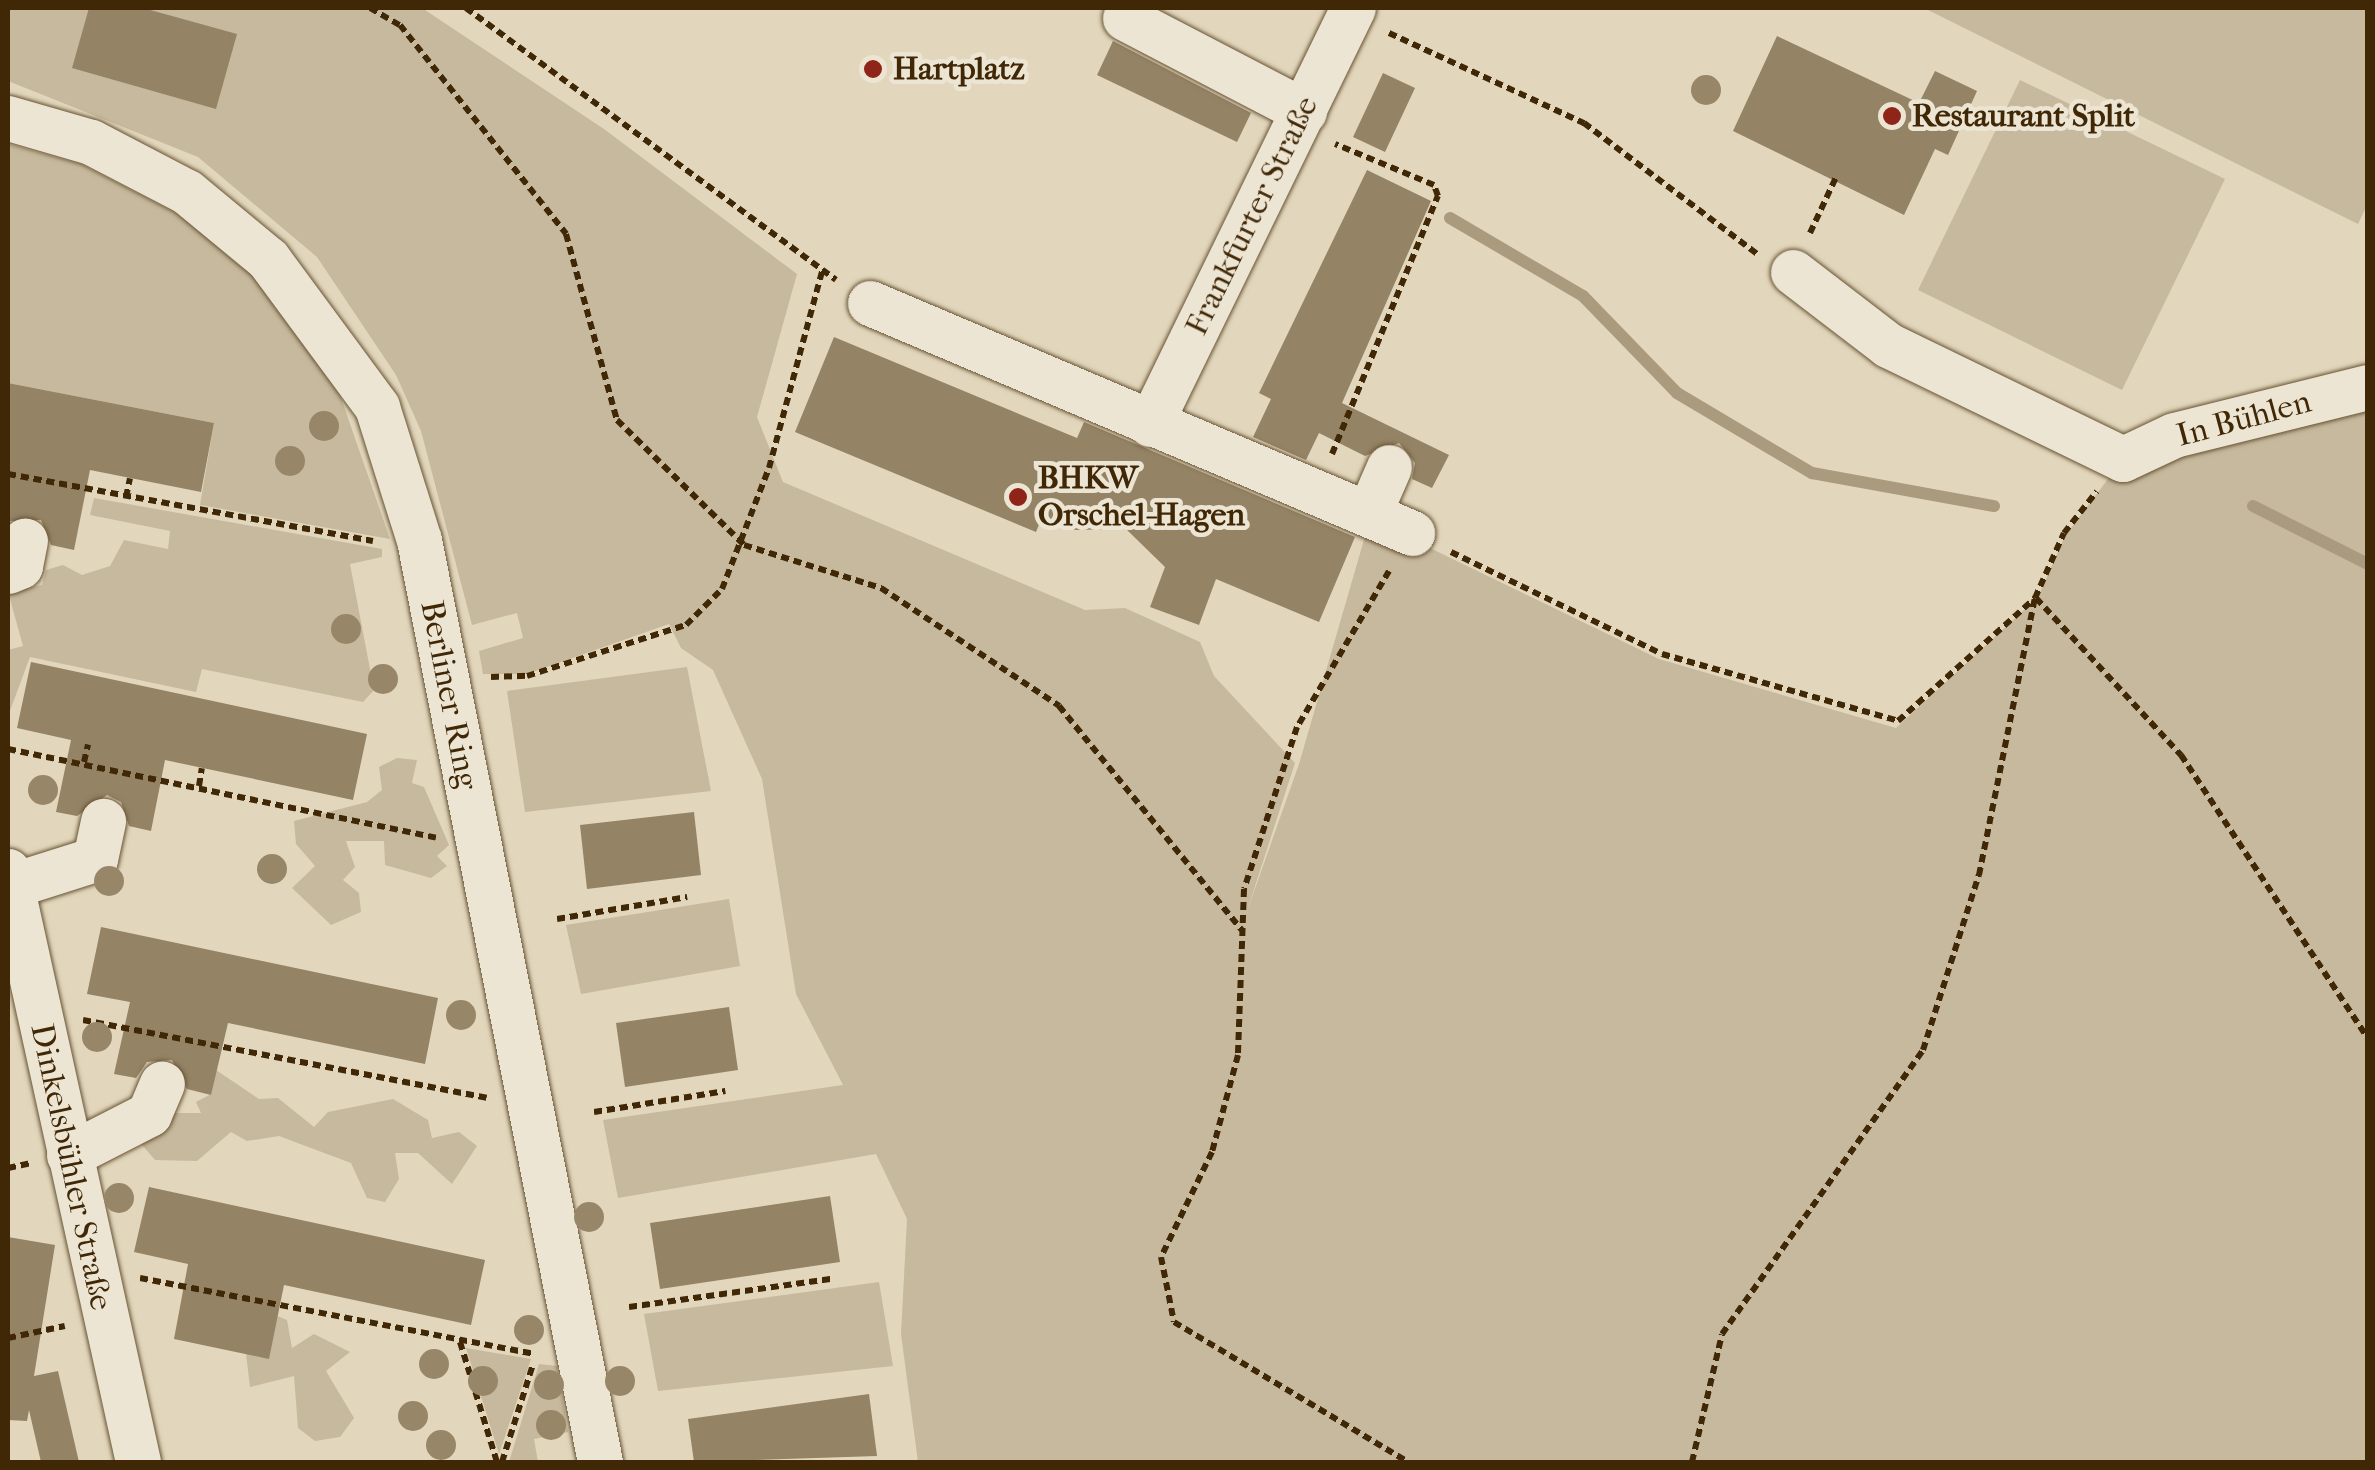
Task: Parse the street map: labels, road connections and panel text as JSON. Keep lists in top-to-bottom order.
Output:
{
  "streets": {
    "street": [
      "Frankfurter Straße",
      "In Bühlen",
      "Berliner Ring",
      "Dinkelsbühler Straße"
    ]
  },
  "places": ["Hartplatz", "Restaurant Split", "BHKW Orschel-Hagen"]
}
